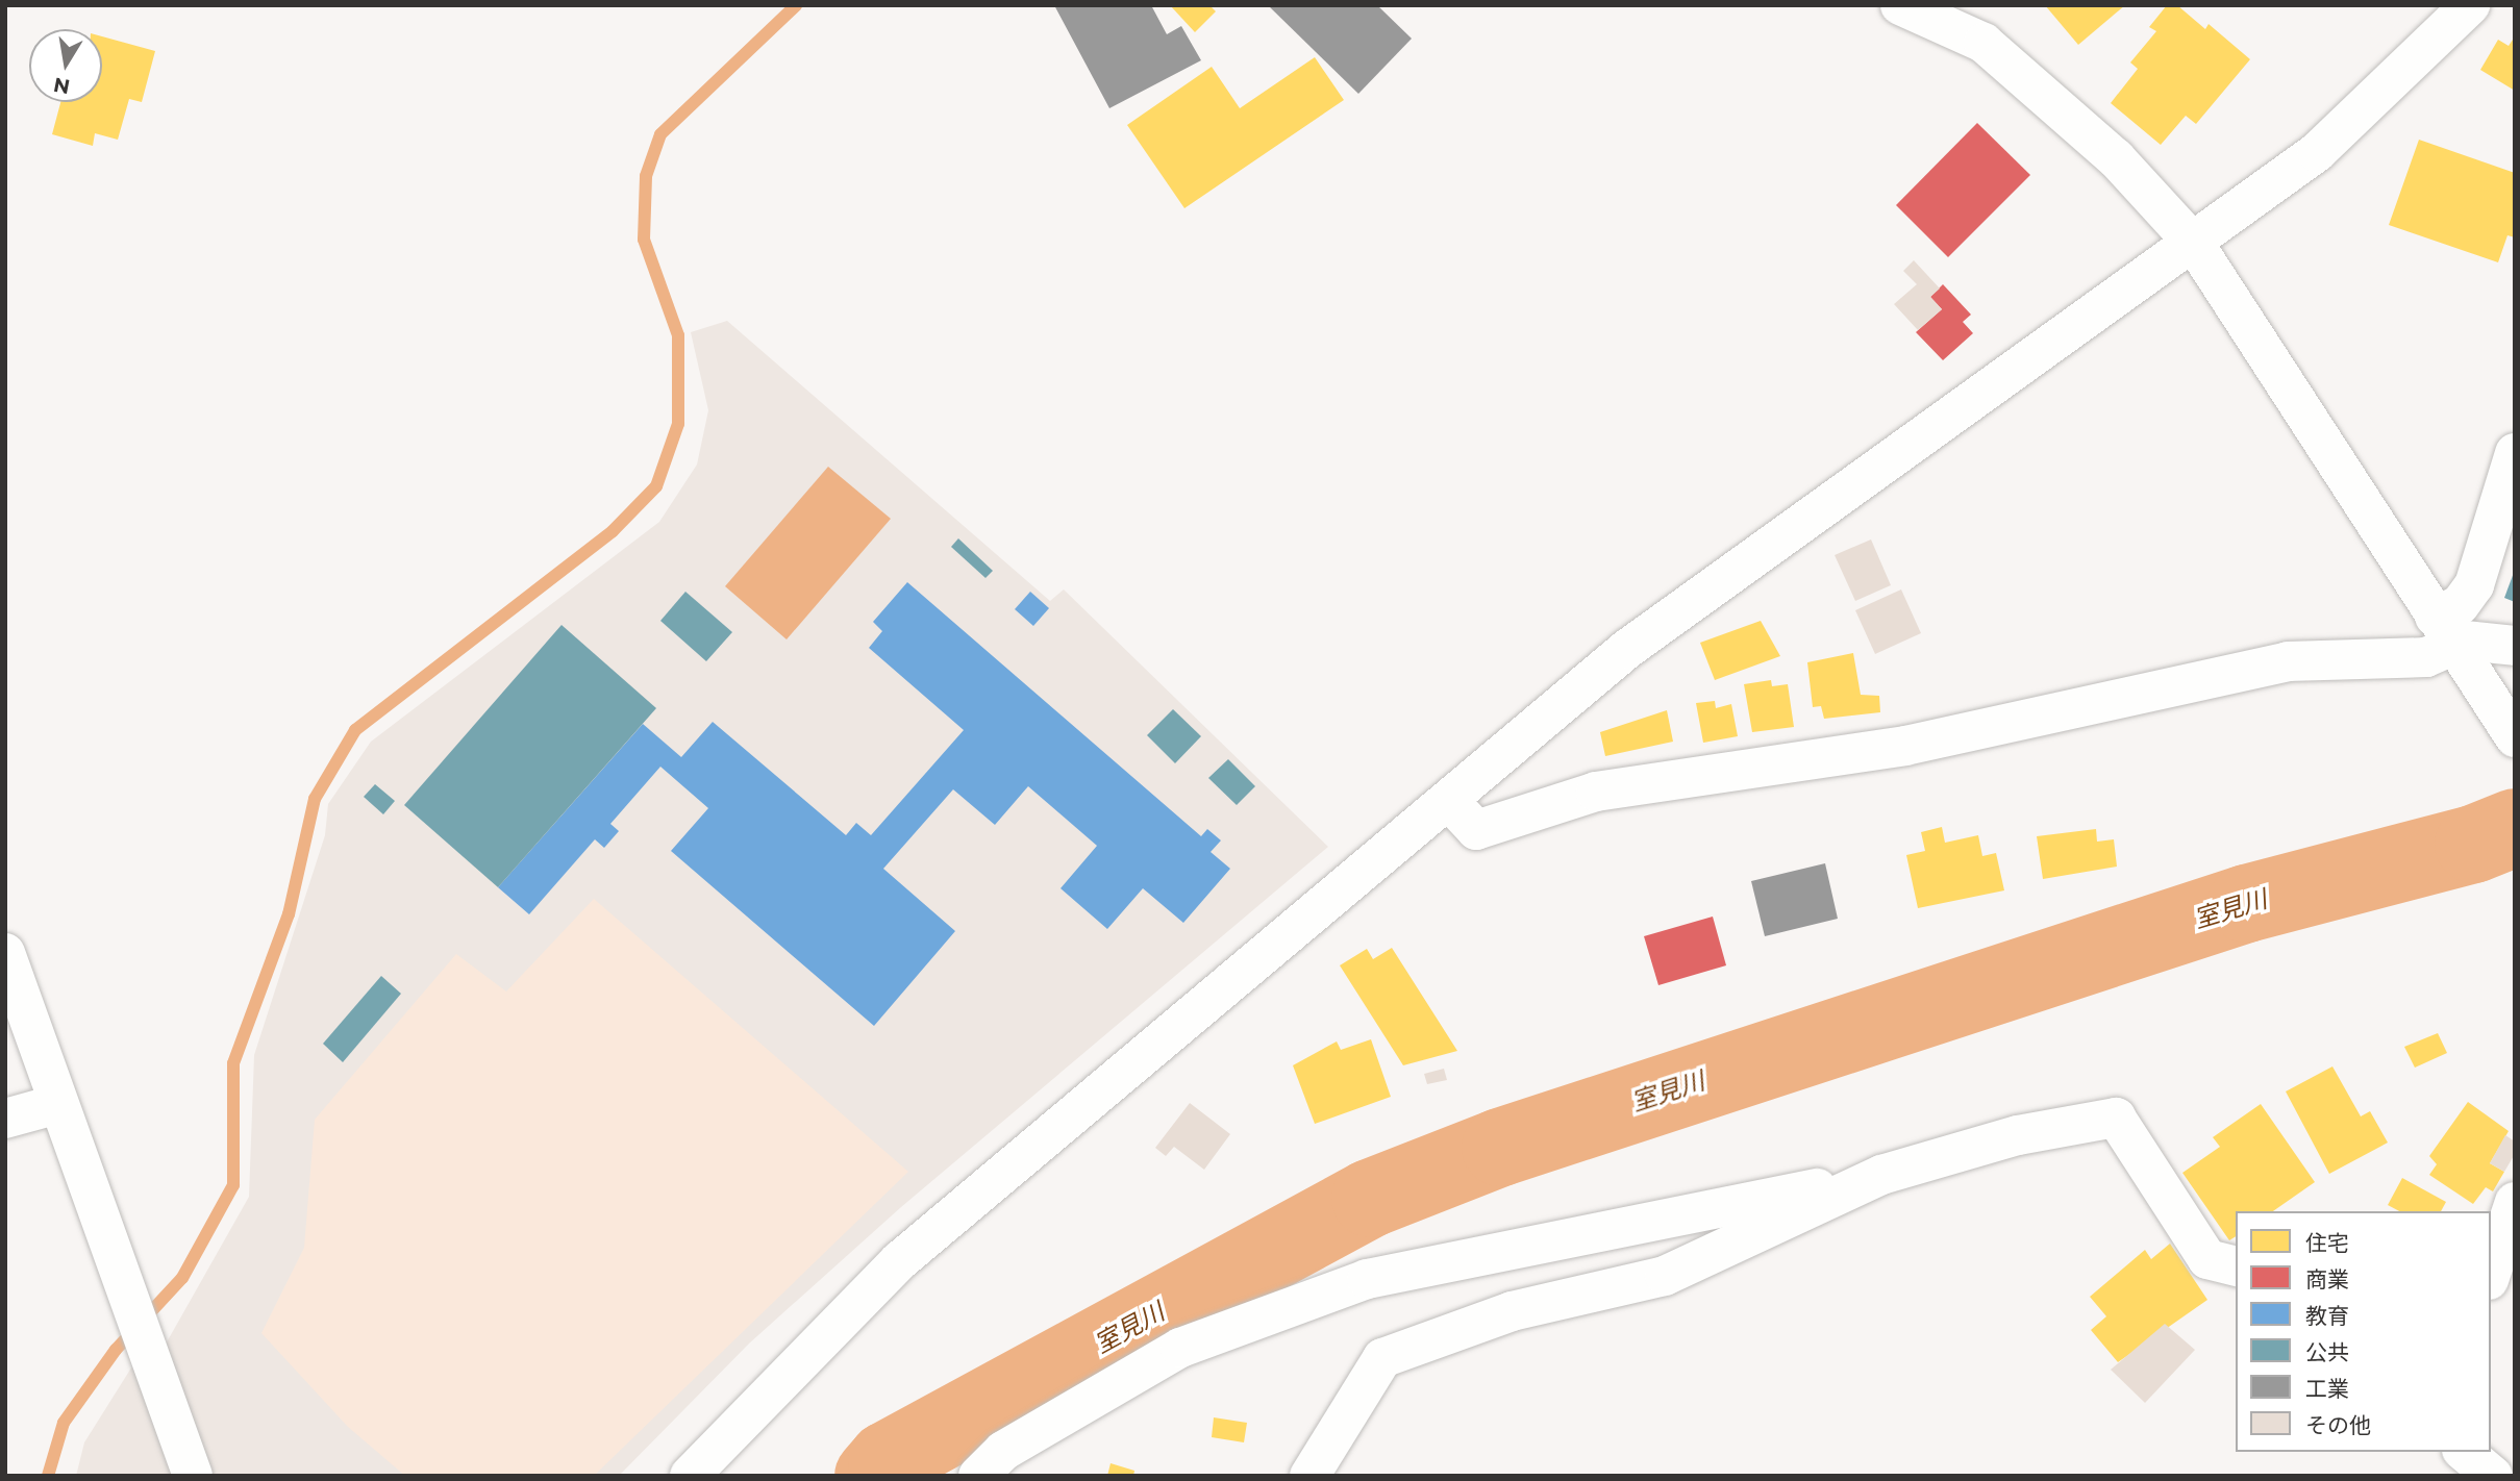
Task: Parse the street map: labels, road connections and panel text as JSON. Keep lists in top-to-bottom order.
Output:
{
  "water": ["室見川"],
  "legend": [
    "住宅",
    "商業",
    "教育",
    "公共",
    "工業",
    "その他"
  ],
  "north": "bottom"
}
